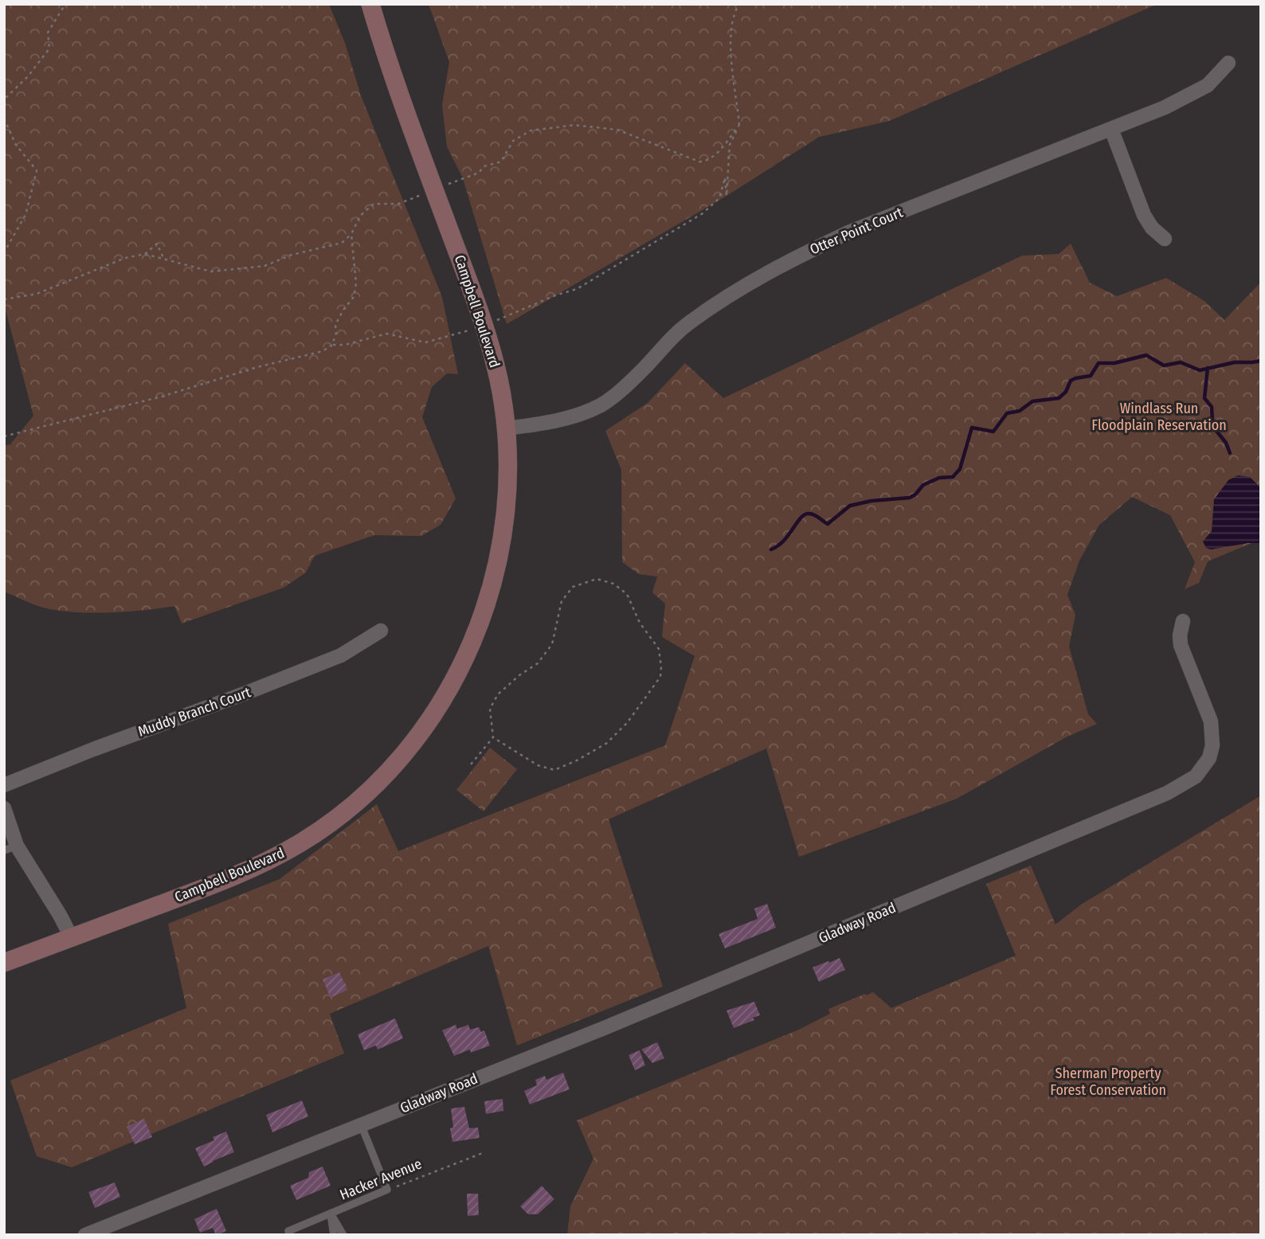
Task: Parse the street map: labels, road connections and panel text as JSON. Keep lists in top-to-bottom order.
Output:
{
  "streets": {
    "street": [
      "Otter Point Court",
      "Campbell Boulevard",
      "Muddy Branch Court",
      "Gladway Road"
    ],
    "lane": ["Hacker Avenue"]
  },
  "crossings": [
    ["Otter Point Court", "Campbell Boulevard"]
  ],
  "parks": ["Windlass Run Floodplain Reservation", "Sherman Property Forest Conservation"]
}
